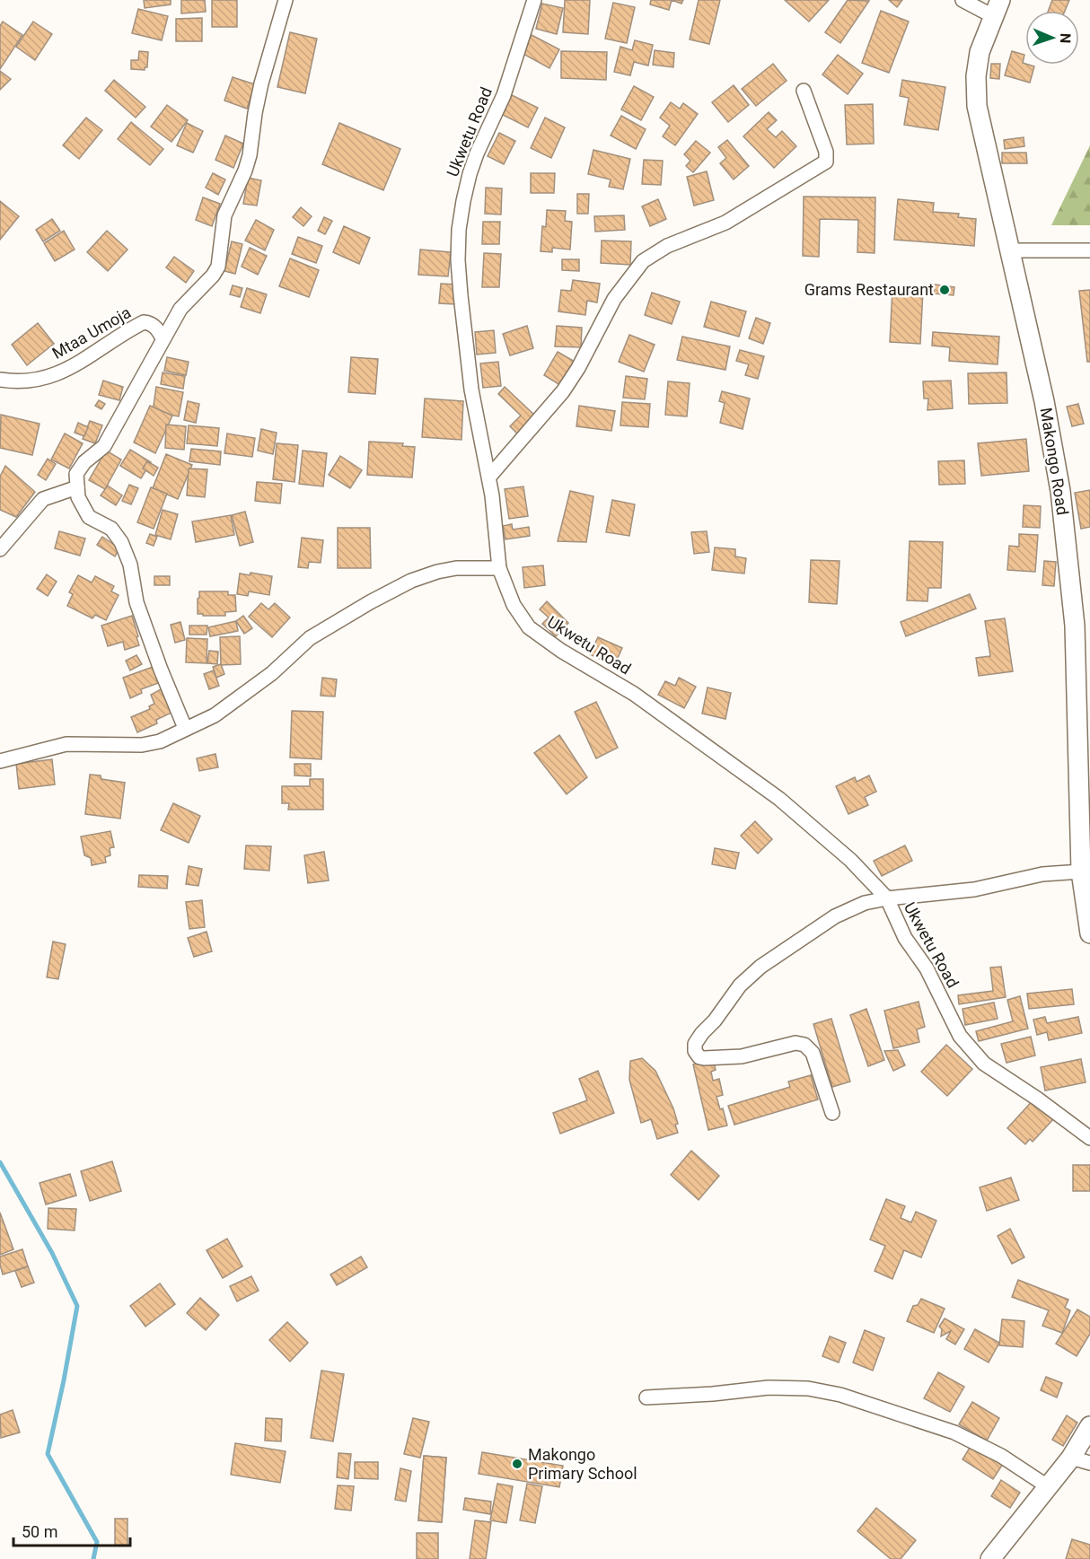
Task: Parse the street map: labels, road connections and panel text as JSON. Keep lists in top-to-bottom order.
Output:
{
  "streets": {
    "street": ["Ukwetu Road", "Mtaa Umoja", "Makongo Road"]
  },
  "places": ["Grams Restaurant", "Makongo Primary School"],
  "scale_bar": "50 m",
  "north": "right"
}
